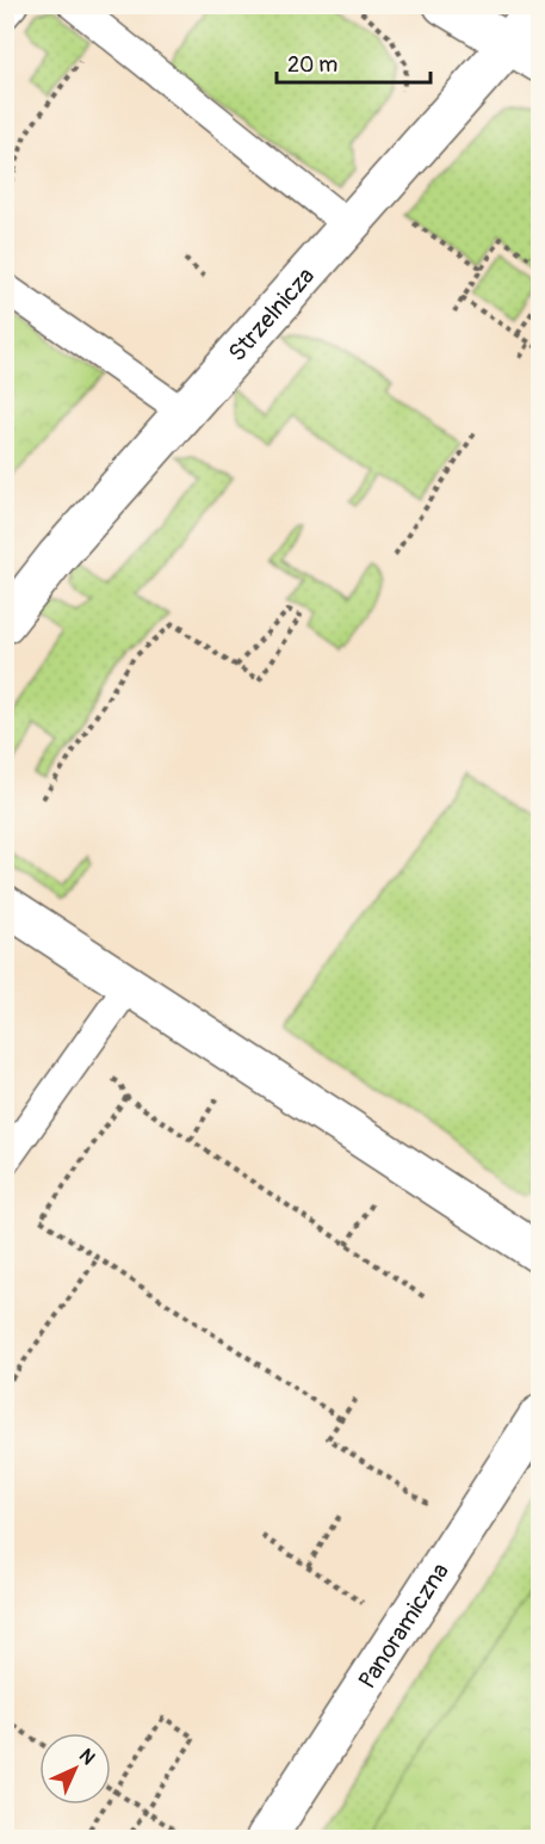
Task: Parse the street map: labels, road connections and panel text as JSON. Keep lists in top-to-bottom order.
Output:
{
  "streets": {
    "street": ["Strzelnicza", "Panoramiczna"]
  },
  "scale_bar": "20 m",
  "north": "top right"
}
